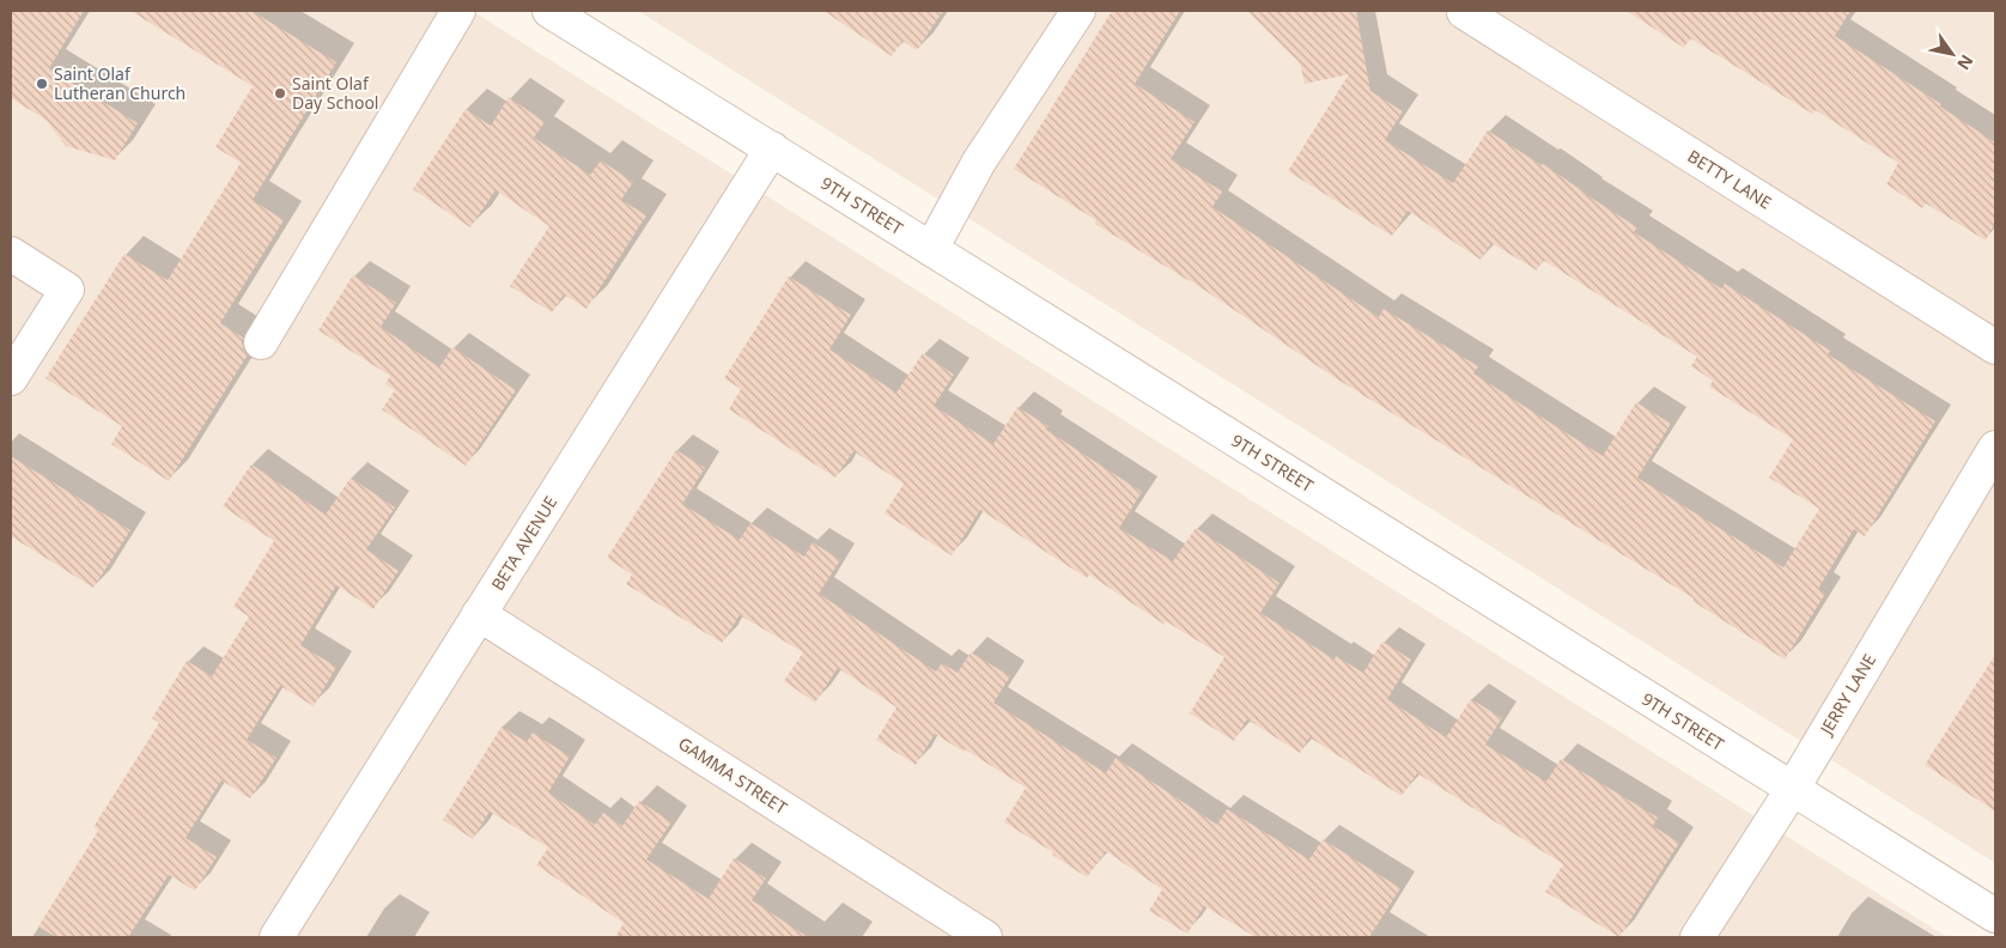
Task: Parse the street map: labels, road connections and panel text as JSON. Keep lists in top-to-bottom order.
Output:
{
  "streets": {
    "street": [
      "BETTY LANE",
      "9TH STREET",
      "BETA AVENUE",
      "JERRY LANE",
      "GAMMA STREET"
    ]
  },
  "crossings": [
    ["9TH STREET", "BETA AVENUE"],
    ["9TH STREET", "JERRY LANE"],
    ["BETA AVENUE", "GAMMA STREET"]
  ],
  "places": ["Saint Olaf Lutheran Church", "Saint Olaf Day School"],
  "north": "bottom right"
}
